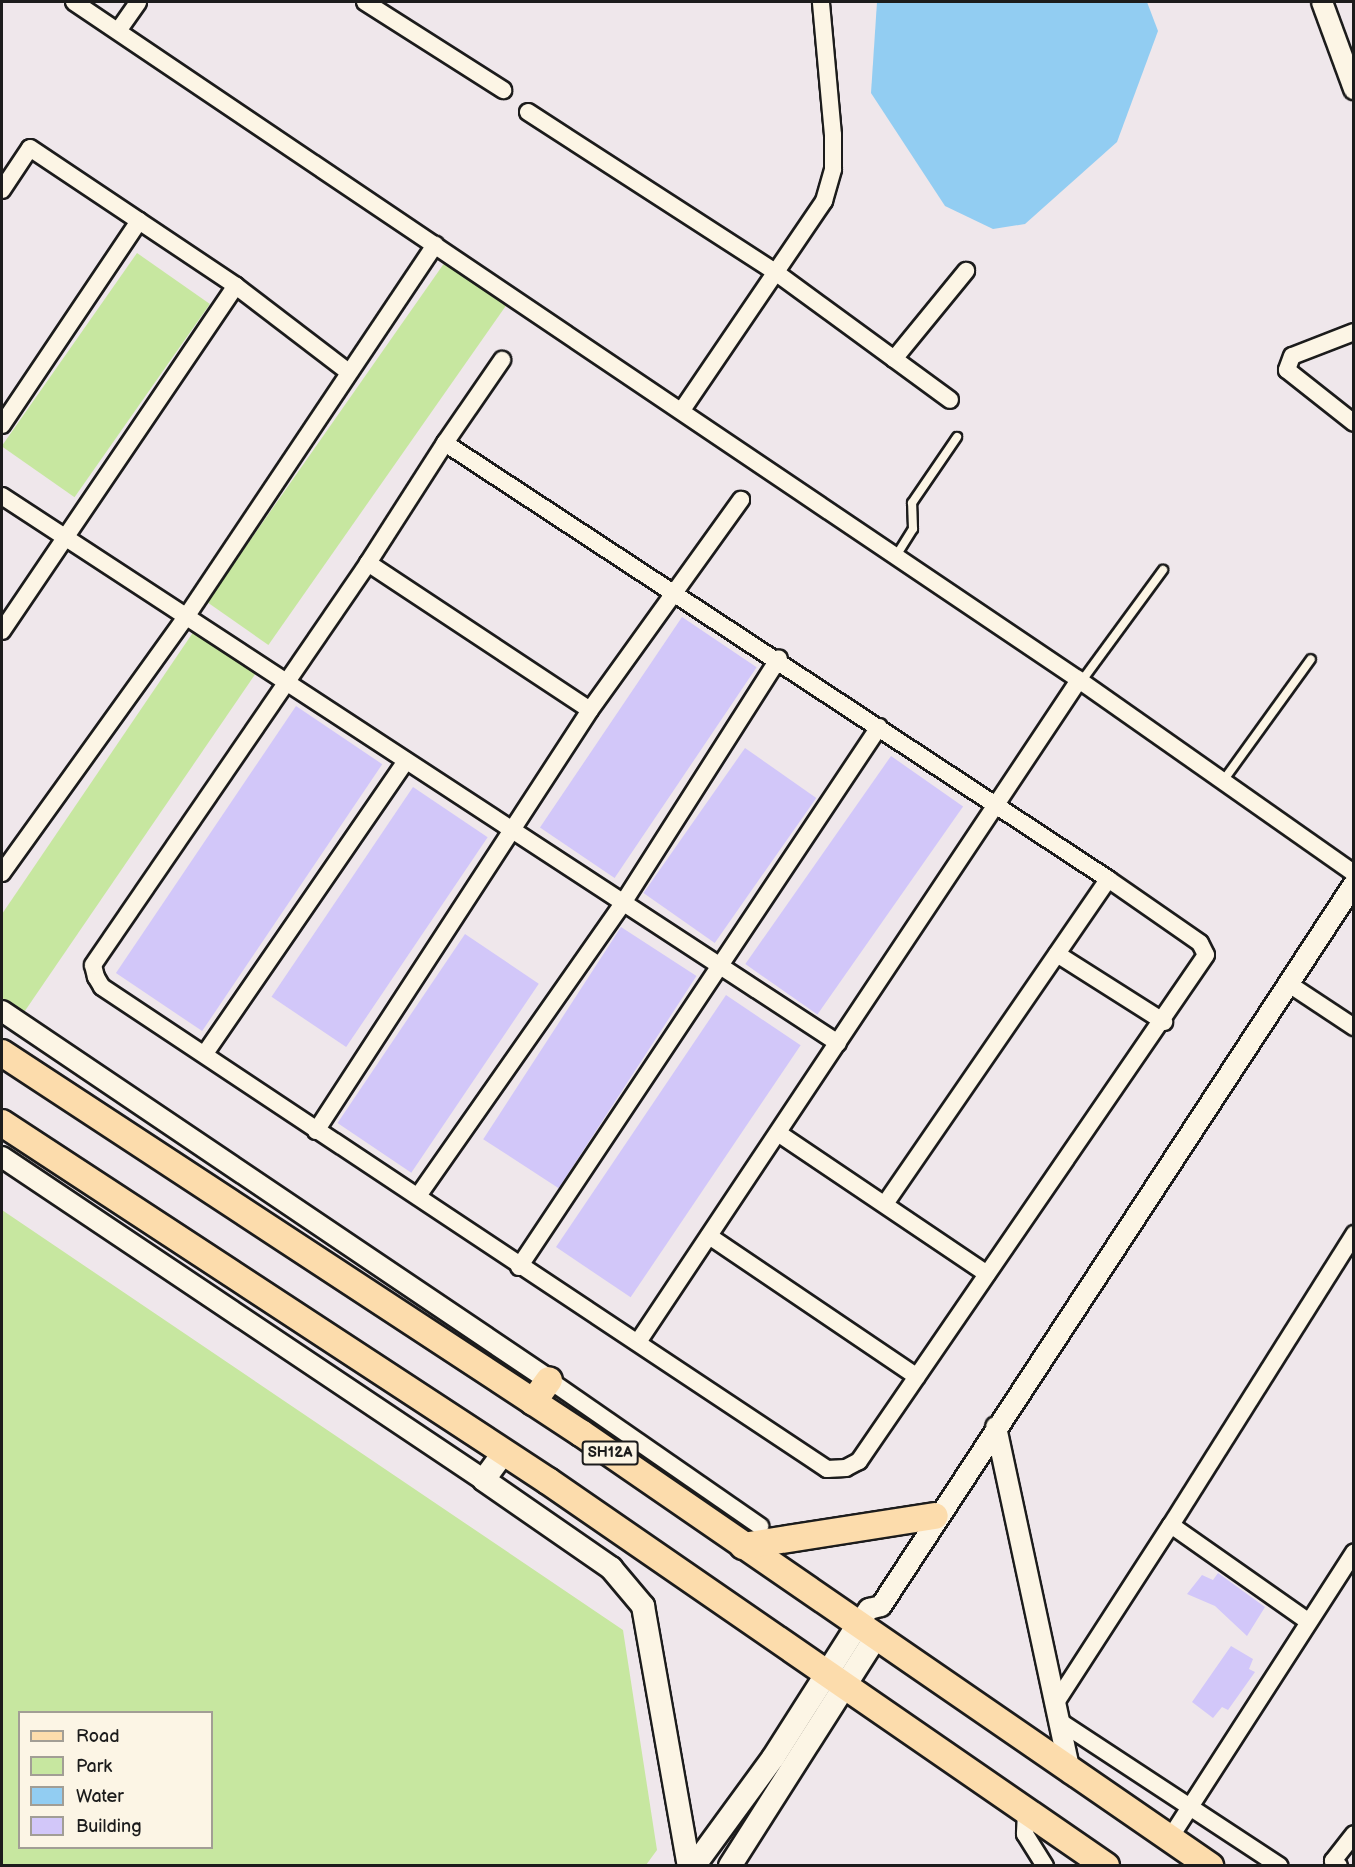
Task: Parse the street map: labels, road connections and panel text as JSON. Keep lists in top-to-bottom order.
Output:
{
  "streets": {
    "main road": ["SH12A"]
  },
  "legend": [
    "Road",
    "Park",
    "Water",
    "Building"
  ]
}
